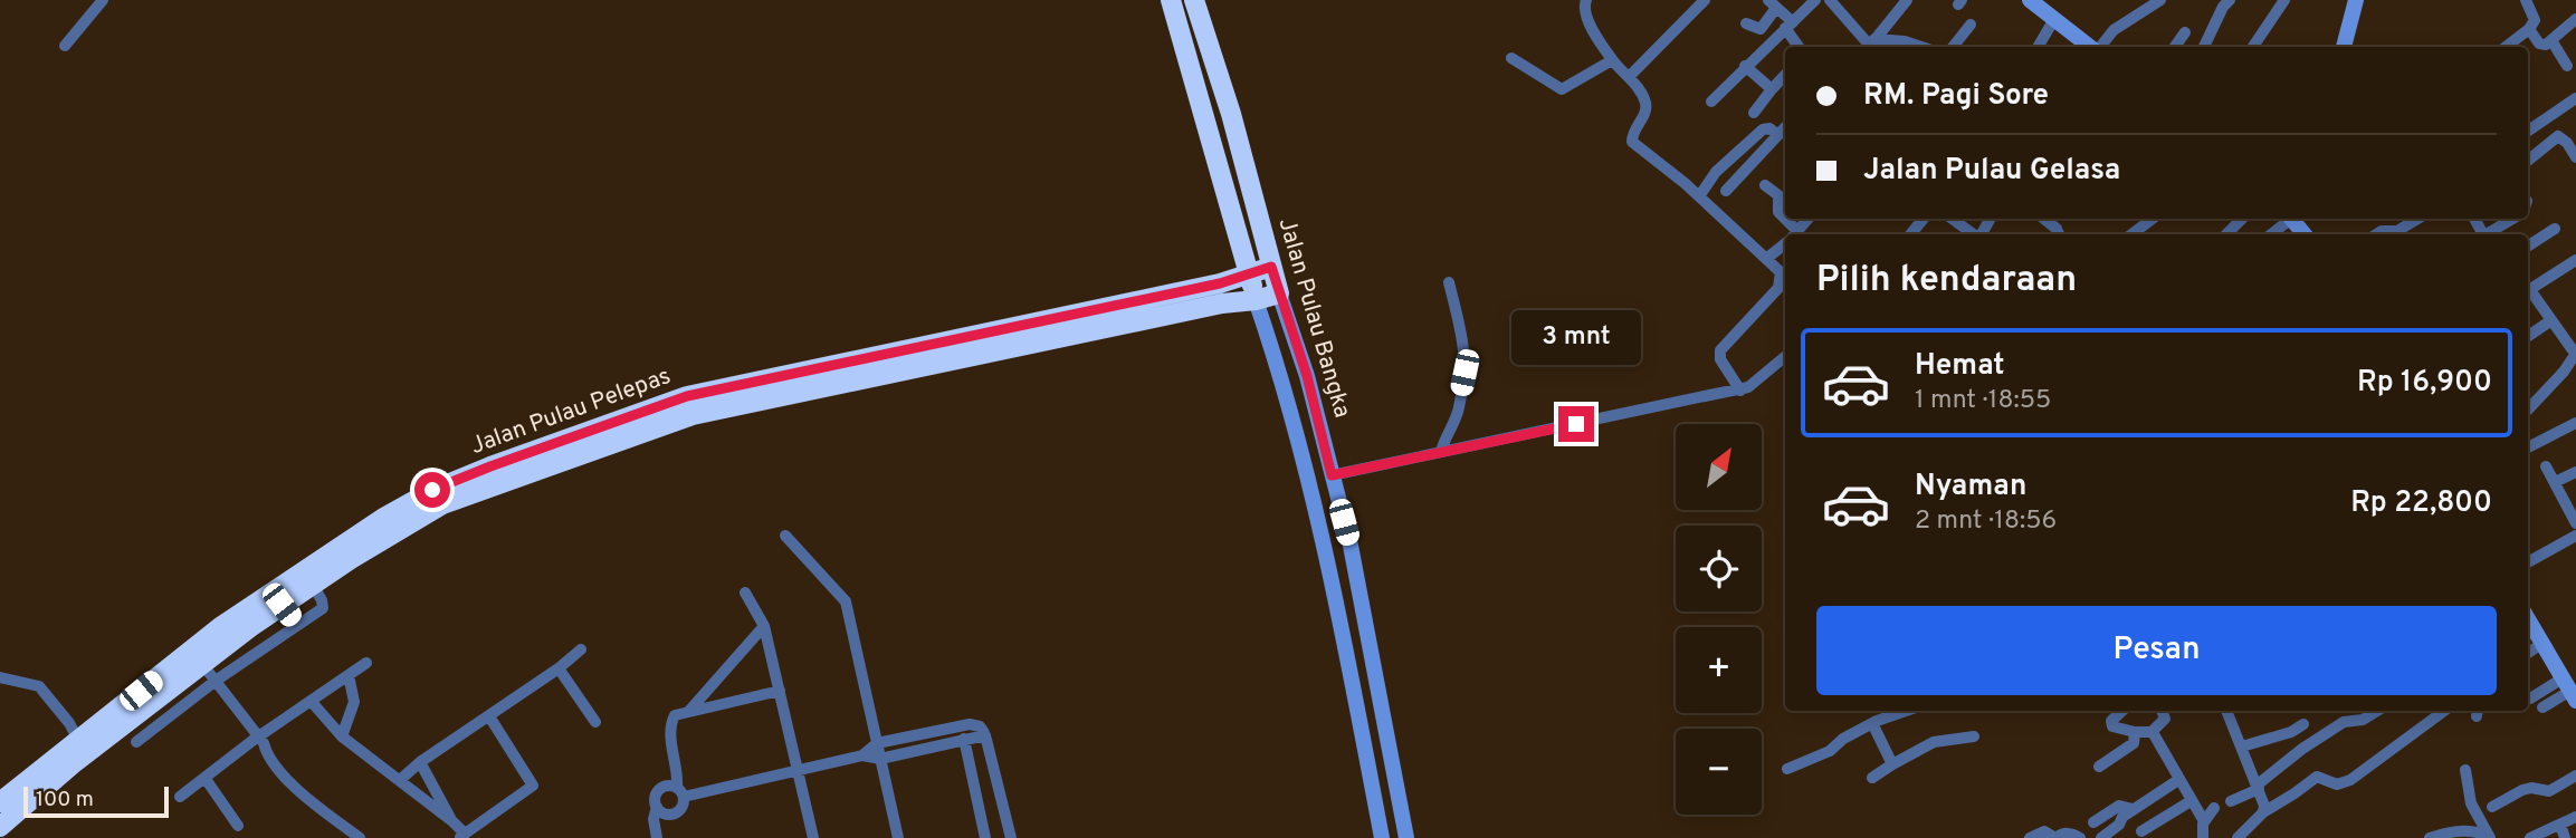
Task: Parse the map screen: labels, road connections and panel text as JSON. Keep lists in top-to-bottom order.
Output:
{
  "streets": {
    "highway": ["Jalan Pulau Bangka", "Jalan Pulau Pelepas"]
  },
  "crossings": [
    ["Jalan Pulau Bangka", "Jalan Pulau Pelepas"]
  ],
  "scale_bar": "100 m",
  "north": "top right",
  "page": {
    "banner": ["RM. Pagi Sore", "Jalan Pulau Gelasa"],
    "heading": "Pilih kendaraan",
    "bubble": "3 mnt",
    "list": [
      {
        "name": "Hemat",
        "note": "1 mnt · 18:55",
        "value": "Rp 16,900"
      },
      {
        "name": "Nyaman",
        "note": "2 mnt · 18:56",
        "value": "Rp 22,800"
      }
    ],
    "map_buttons": ["+", "−"],
    "buttons": "Pesan",
    "scale": "100 m"
  }
}
